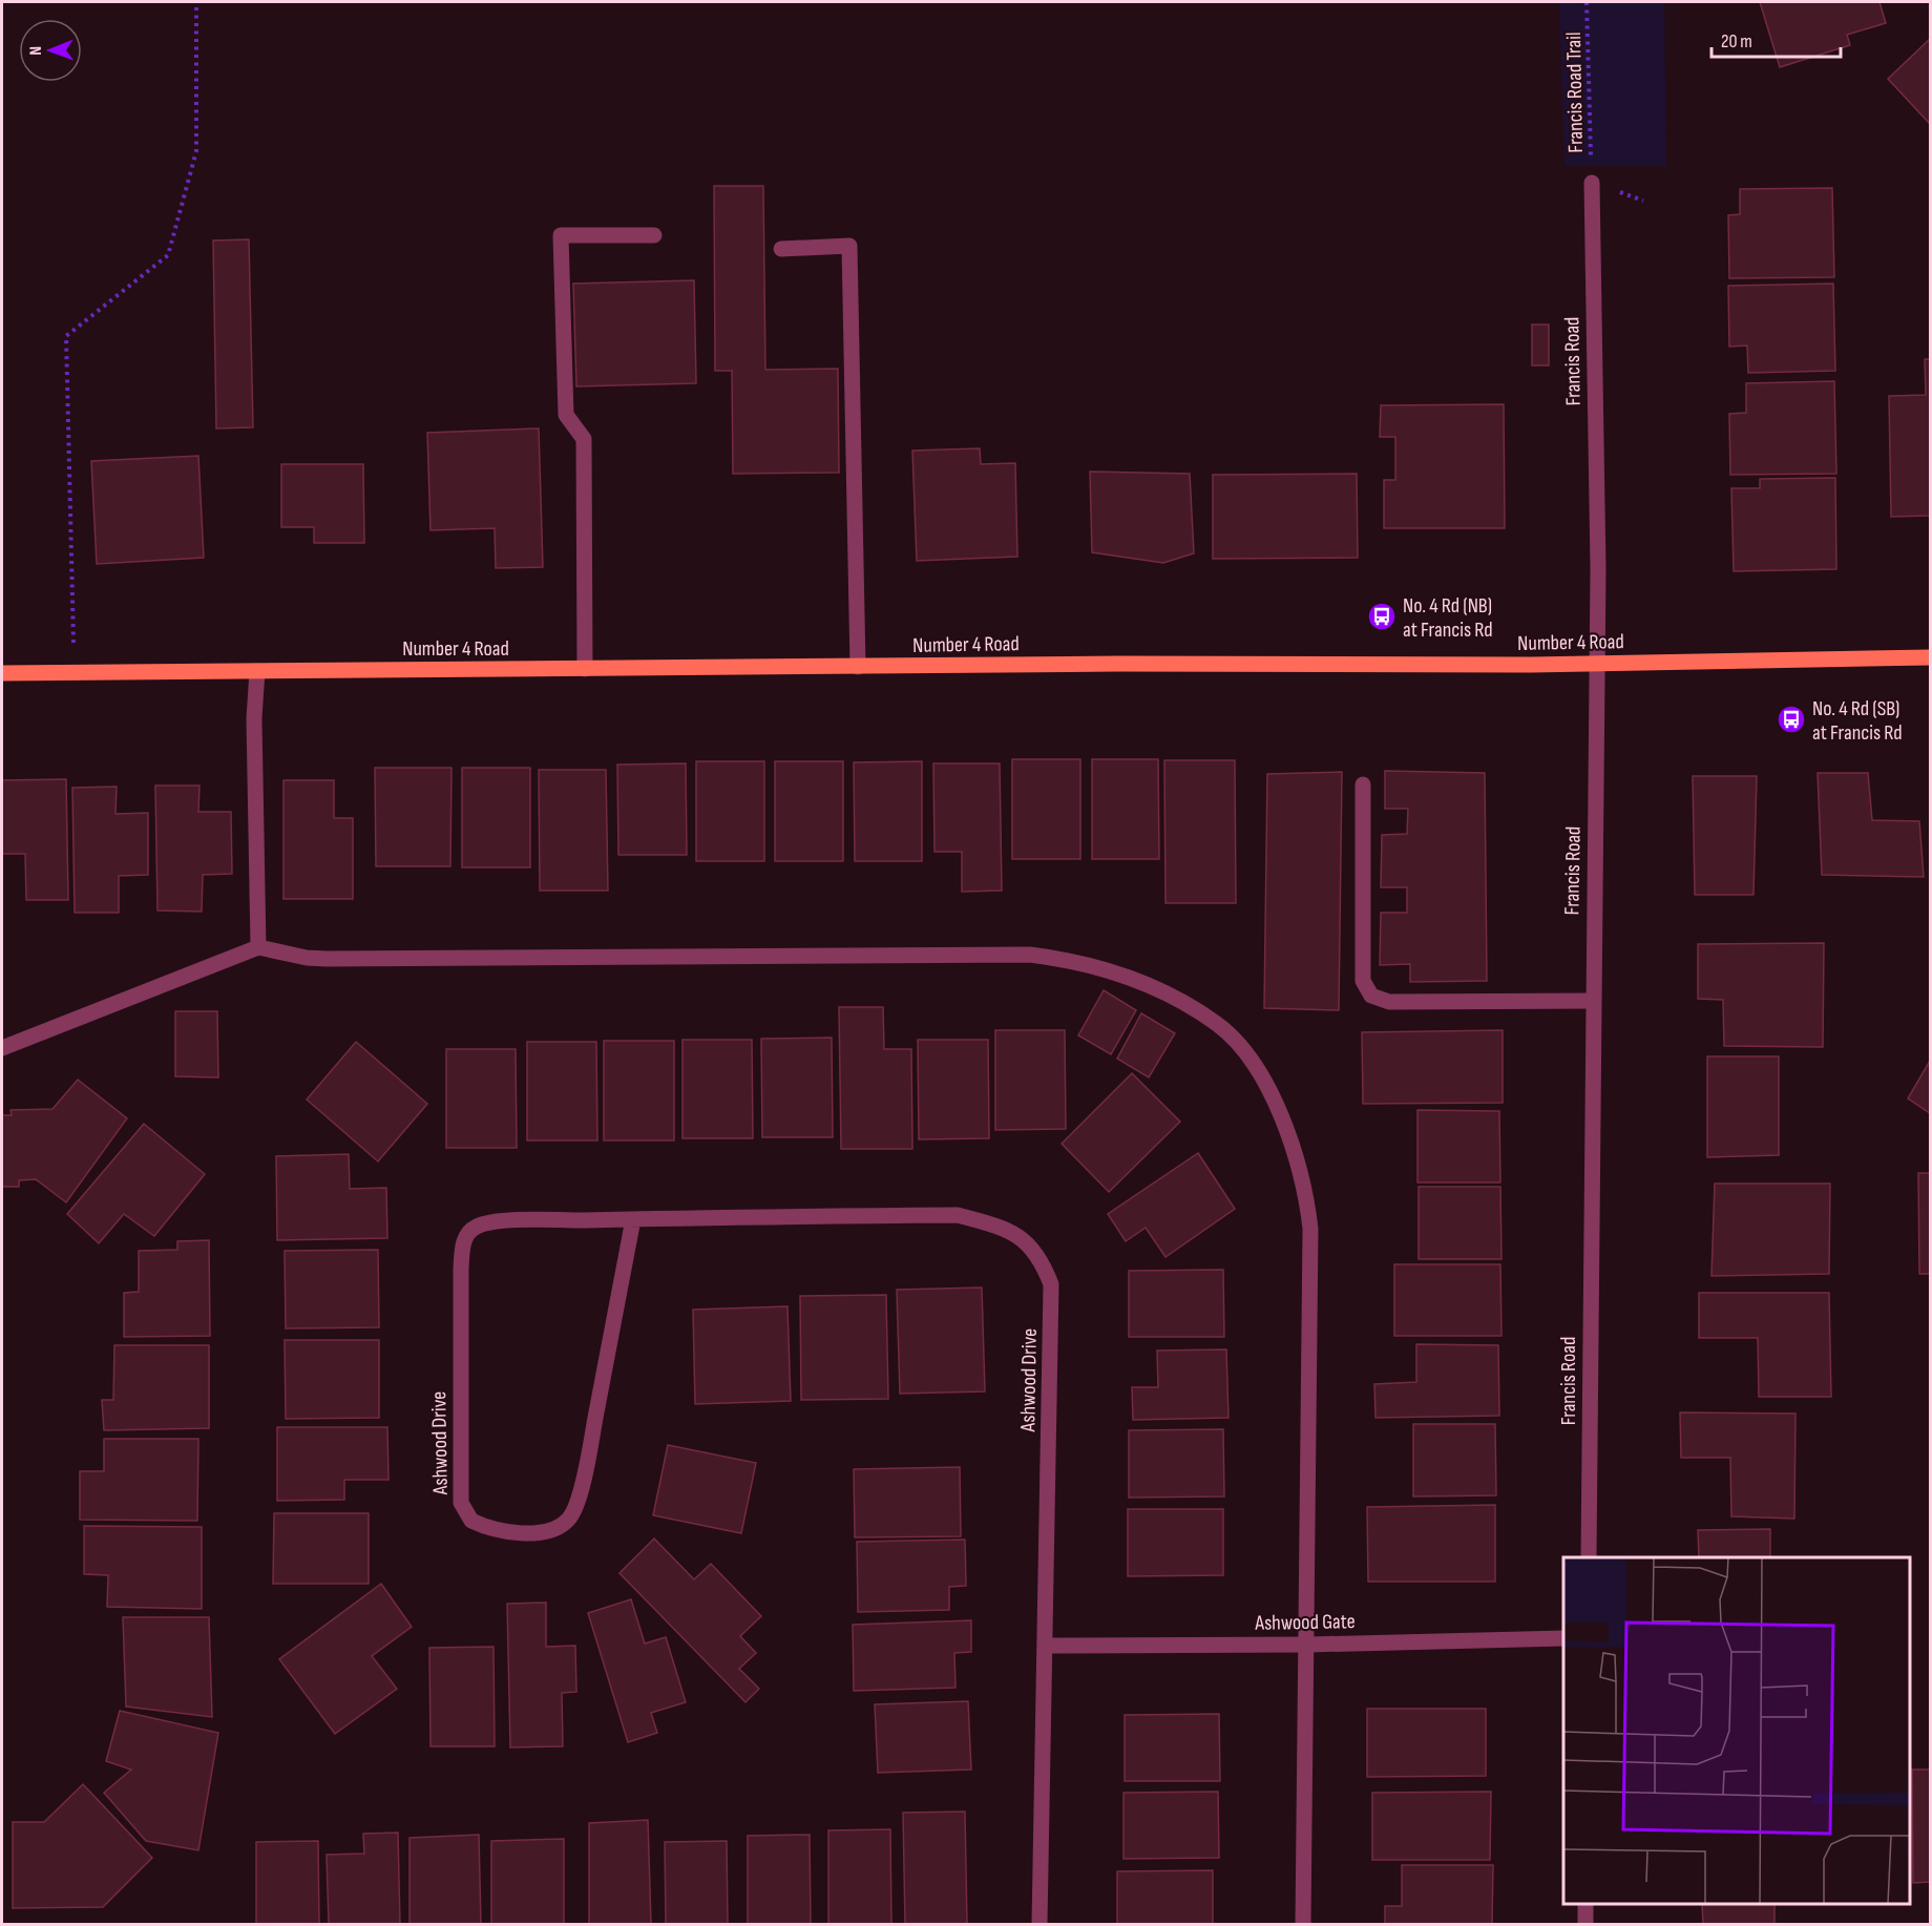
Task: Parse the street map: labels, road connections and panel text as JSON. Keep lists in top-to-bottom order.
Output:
{
  "streets": {
    "main road": ["Number 4 Road"],
    "street": ["Francis Road", "Ashwood Drive", "Ashwood Gate"],
    "path": ["Francis Road Trail"]
  },
  "crossings": [
    ["Francis Road Trail", "Francis Road"],
    ["Francis Road", "Number 4 Road"],
    ["Ashwood Drive", "Ashwood Gate"]
  ],
  "places": {
    "bus stop": ["No. 4 Rd (NB) at Francis Rd", "No. 4 Rd (SB) at Francis Rd"]
  },
  "scale_bar": "20 m",
  "north": "left"
}
